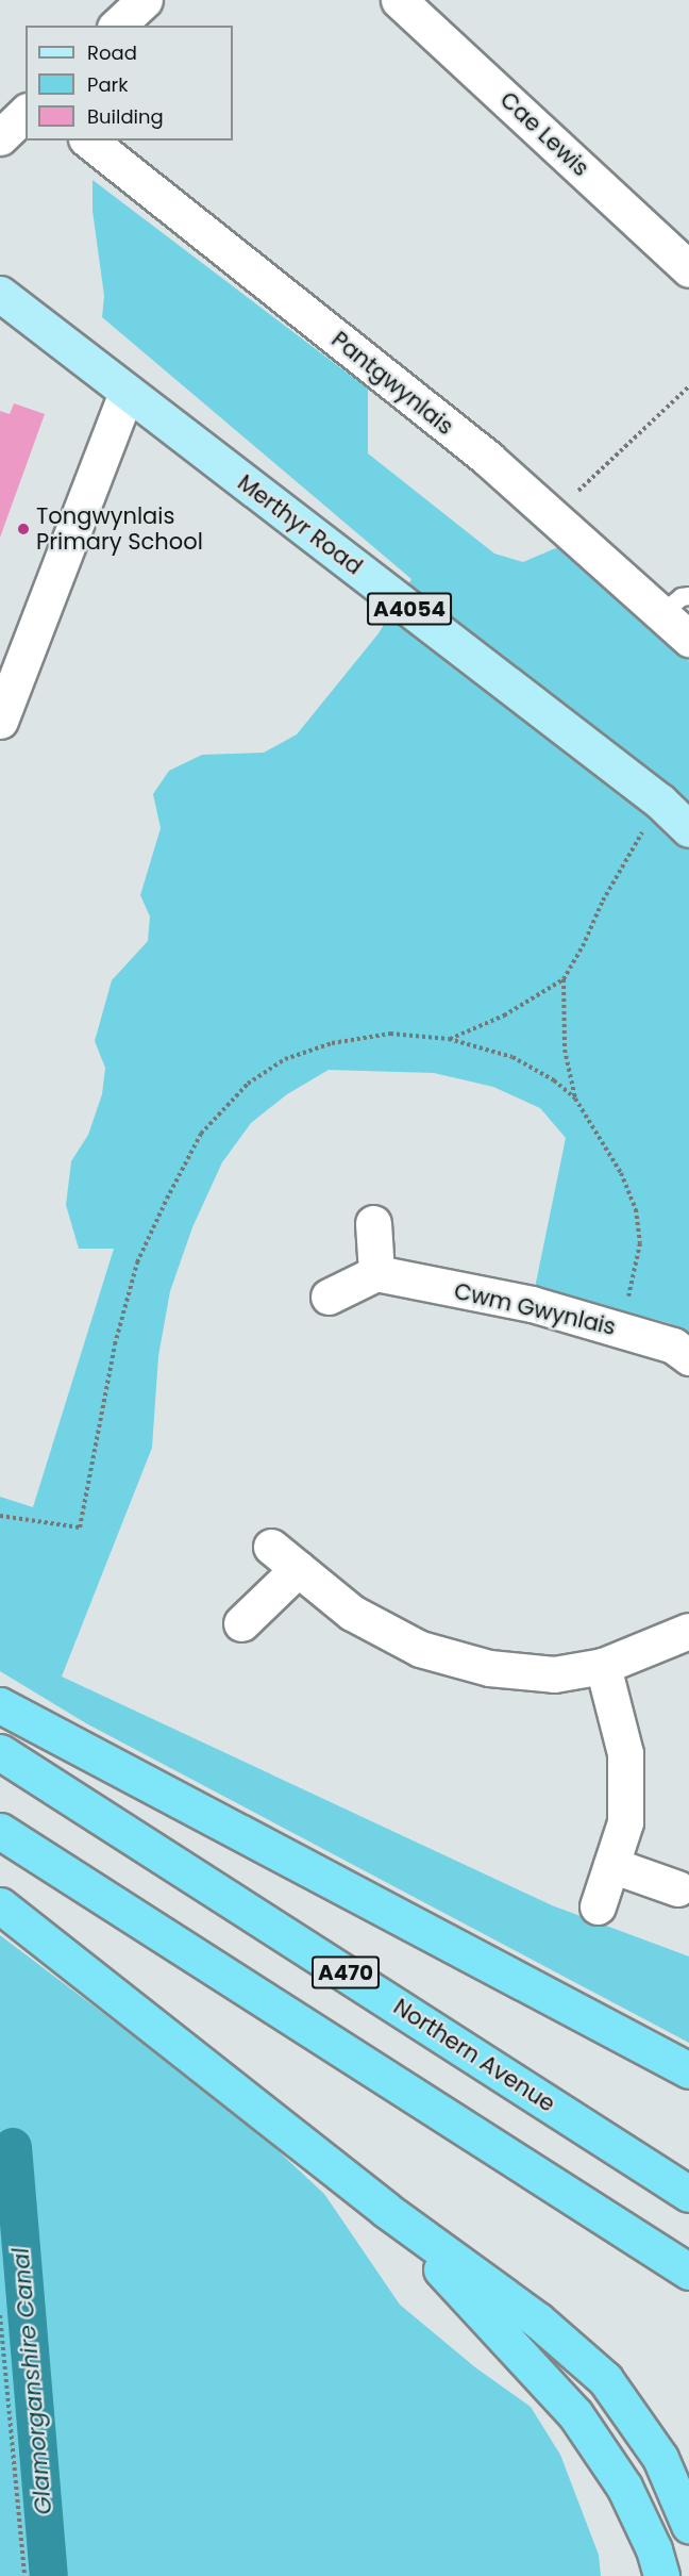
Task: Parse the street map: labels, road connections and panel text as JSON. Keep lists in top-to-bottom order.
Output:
{
  "streets": {
    "highway": ["A470", "Northern Avenue"],
    "main road": ["Merthyr Road", "A4054"],
    "street": ["Cae Lewis", "Pantgwynlais", "Cwm Gwynlais"]
  },
  "water": ["Glamorganshire Canal"],
  "places": ["Tongwynlais Primary School"],
  "legend": ["Road", "Park", "Building"]
}
